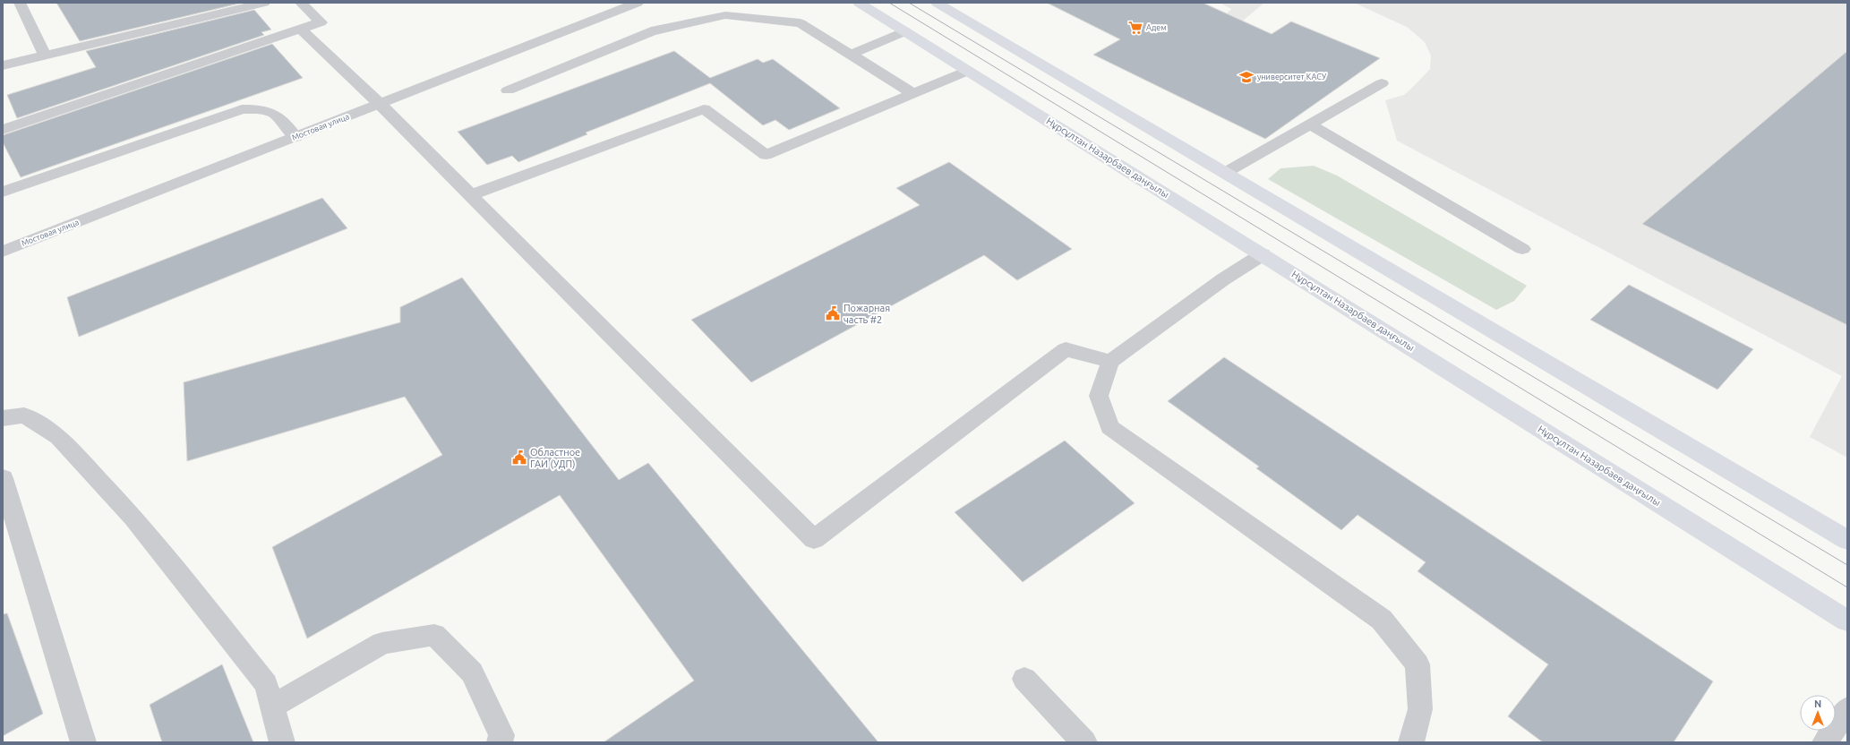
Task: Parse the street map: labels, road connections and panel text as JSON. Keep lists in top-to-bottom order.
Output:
{
  "streets": {
    "main road": ["Нұрсұлтан Назарбаев даңғылы"],
    "street": ["Мостовая улица"]
  },
  "places": {
    "supermarket": ["Адем"],
    "school or university": ["университет КАСУ"],
    "public building": ["Пожарная часть #2", "Областное ГАИ (УДП)"]
  },
  "north": "top"
}
